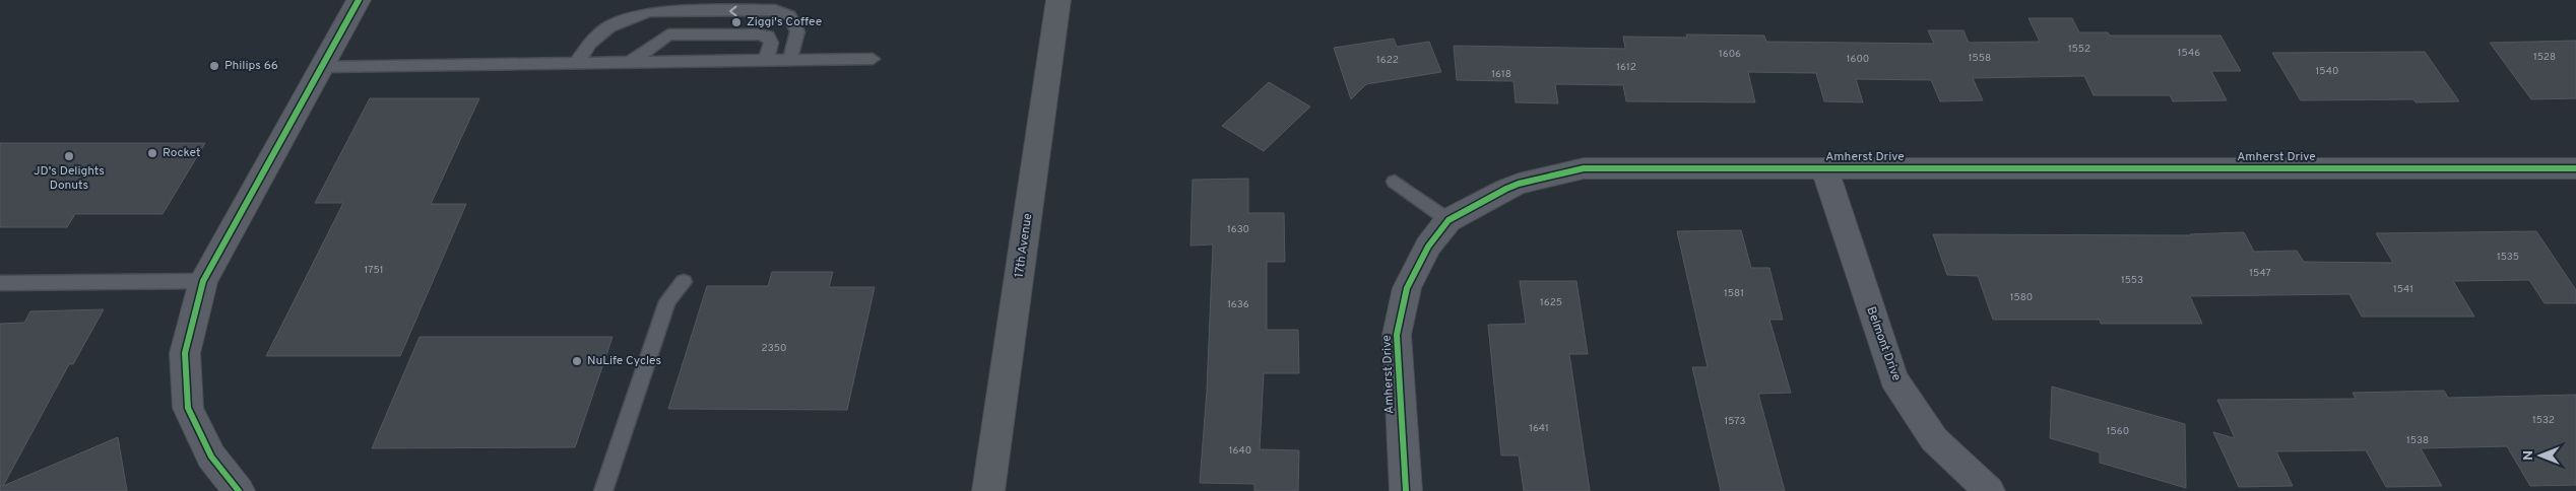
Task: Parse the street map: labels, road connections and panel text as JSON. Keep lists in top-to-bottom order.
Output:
{
  "streets": {
    "main road": ["17th Avenue"],
    "street": ["Amherst Drive", "Belmont Drive"]
  },
  "crossings": [
    ["Amherst Drive", "Belmont Drive"]
  ],
  "places": [
    "Ziggi's Coffee",
    "Philips 66",
    "Rocket",
    "JD's Delights Donuts",
    "NuLife Cycles"
  ],
  "house_numbers": [
    "1552",
    "1546",
    "1606",
    "1528",
    "1558",
    "1600",
    "1622",
    "1612",
    "1540",
    "1618",
    "1630",
    "1535",
    "1751",
    "1547",
    "1553",
    "1541",
    "1581",
    "1580",
    "1625",
    "1636",
    "2350",
    "1532",
    "1573",
    "1641",
    "1560",
    "1538",
    "1640"
  ],
  "north": "left"
}
